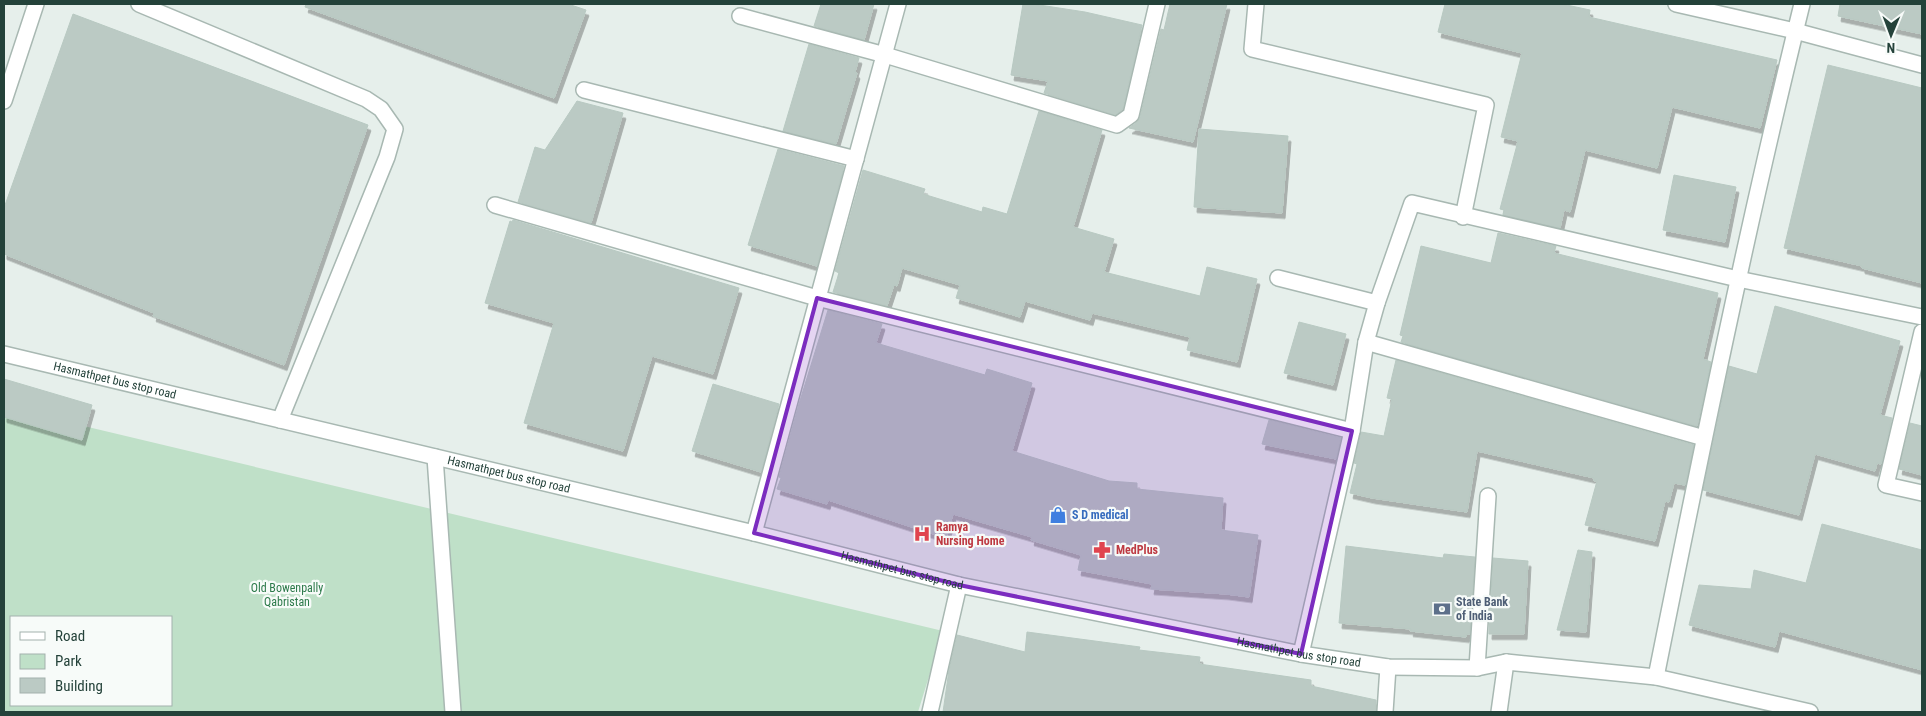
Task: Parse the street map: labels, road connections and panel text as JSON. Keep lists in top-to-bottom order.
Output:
{
  "streets": {
    "street": ["Hasmathpet bus stop road"]
  },
  "parks": ["Old Bowenpally Qabristan"],
  "places": {
    "shop": ["S D medical"],
    "hospital": ["Ramya Nursing Home"],
    "pharmacy": ["MedPlus"],
    "bank": ["State Bank of India"]
  },
  "legend": ["Road", "Park", "Building"],
  "north": "bottom"
}
